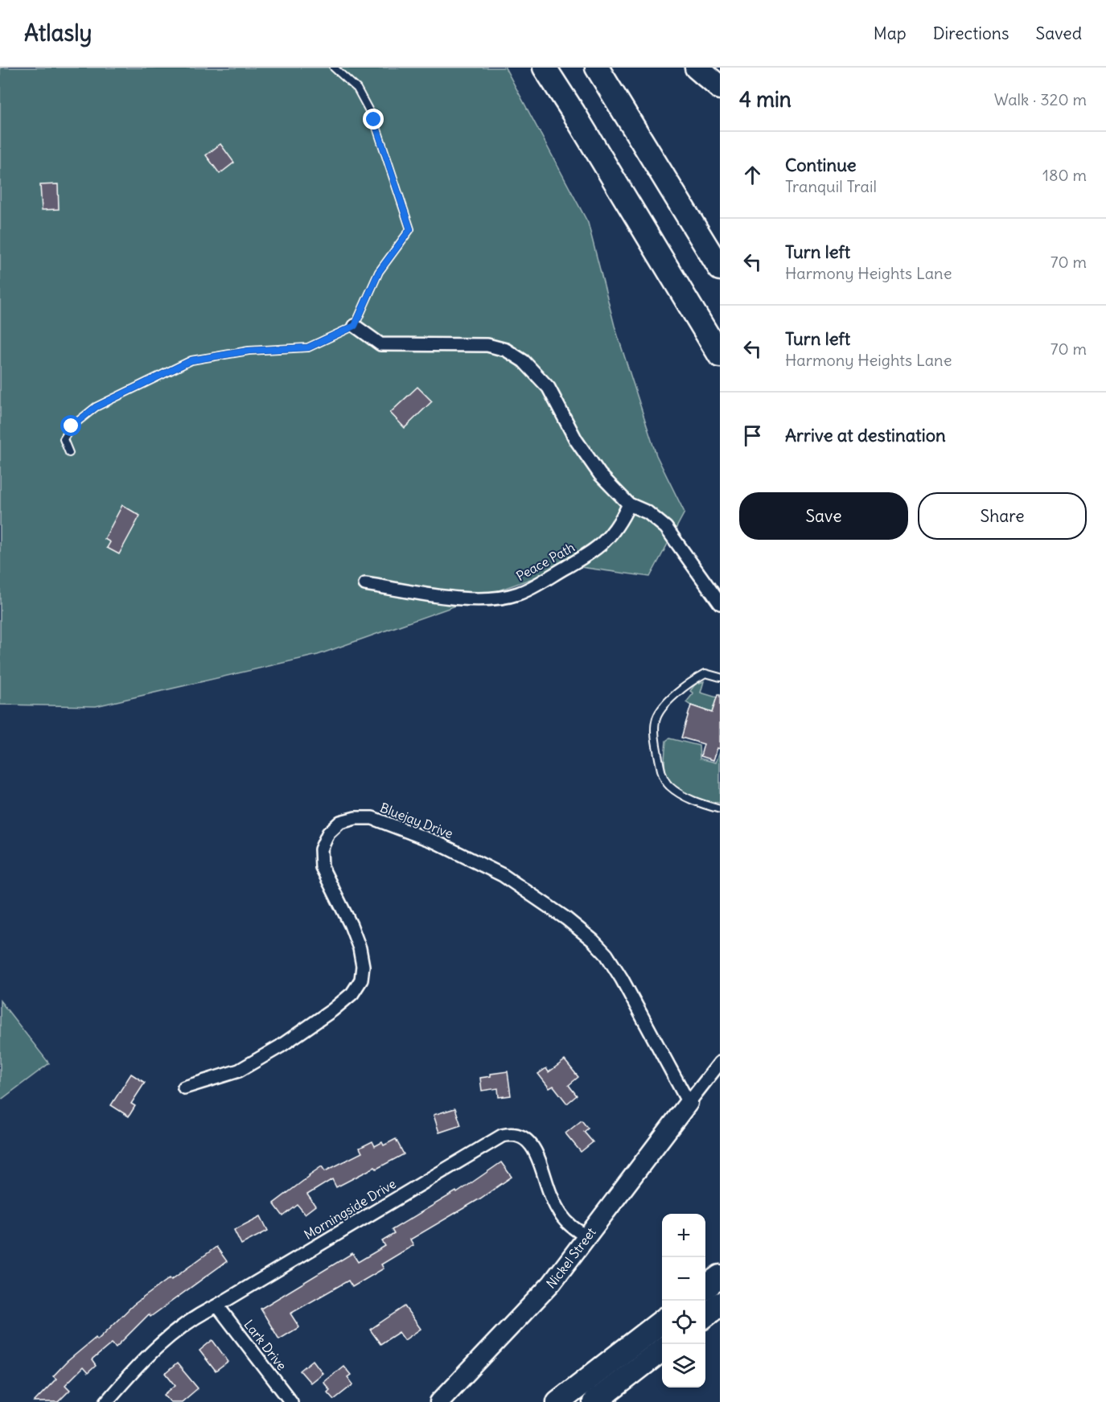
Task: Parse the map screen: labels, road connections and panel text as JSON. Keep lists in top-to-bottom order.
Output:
{
  "streets": {
    "street": [
      "Peace Path",
      "Bluejay Drive",
      "Morningside Drive",
      "Nickel Street",
      "Lark Drive"
    ]
  },
  "crossings": [
    ["Bluejay Drive", "Nickel Street"],
    ["Morningside Drive", "Nickel Street"],
    ["Morningside Drive", "Lark Drive"]
  ],
  "page": {
    "header": "Atlasly",
    "nav": ["Map", "Directions", "Saved"],
    "heading": ["4 min", "Walk · 320 m"],
    "list": [
      ["Continue", "Tranquil Trail", "180 m"],
      ["Turn left", "Harmony Heights Lane", "70 m"],
      ["Turn left", "Harmony Heights Lane", "70 m"],
      "Arrive at destination"
    ],
    "buttons": ["Save", "Share"],
    "map_buttons": ["+", "−"]
  }
}
